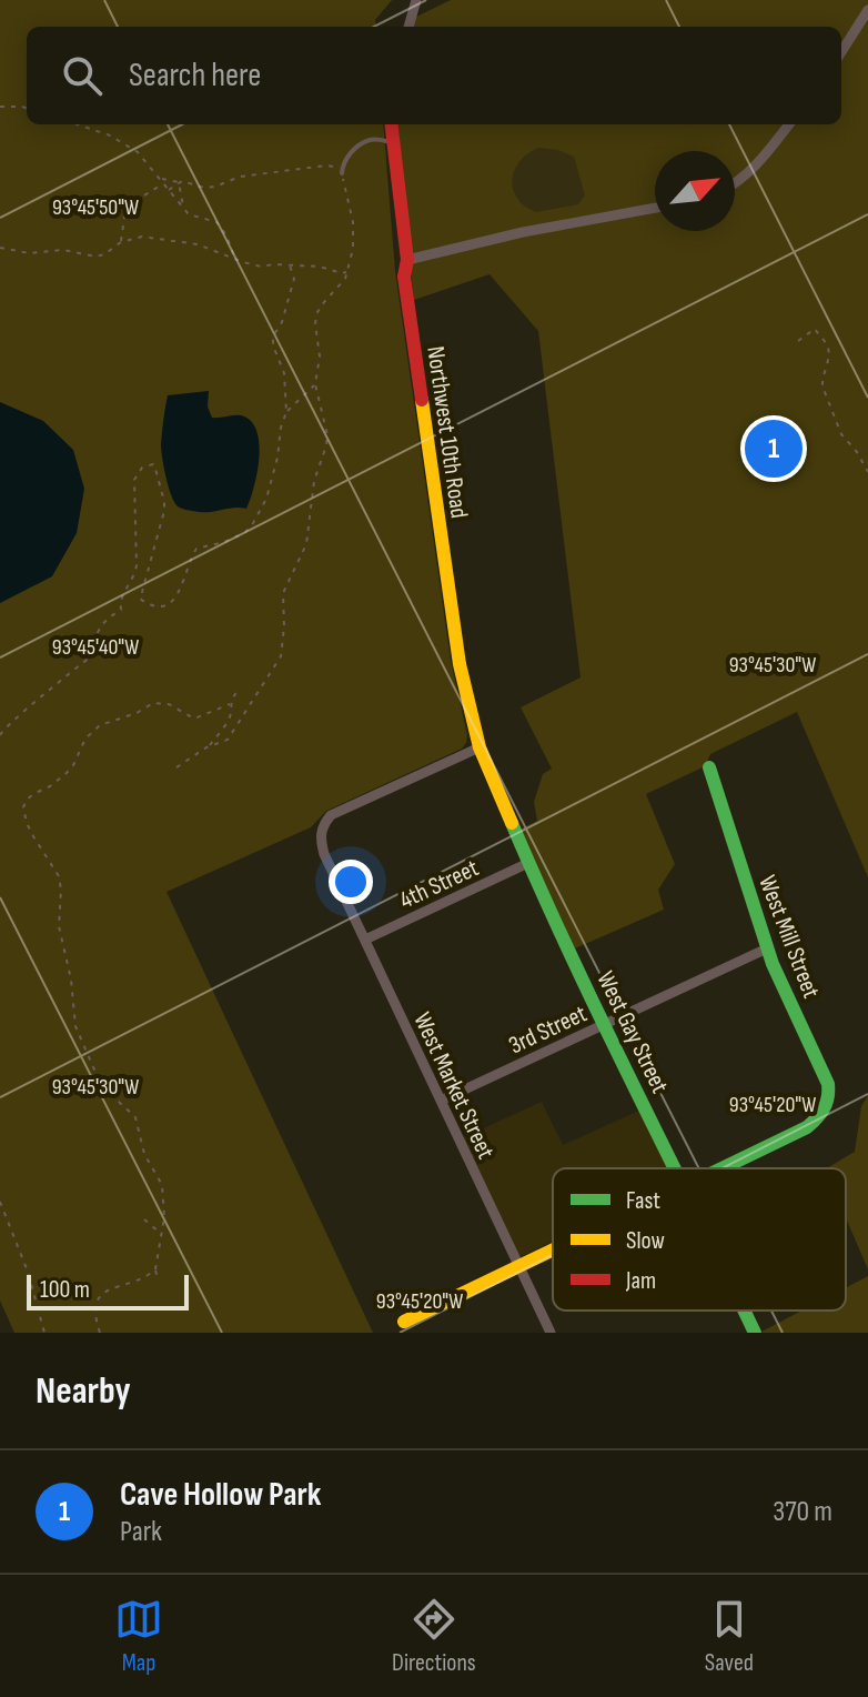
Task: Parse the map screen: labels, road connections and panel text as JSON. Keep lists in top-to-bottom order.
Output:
{
  "streets": {
    "street": [
      "Northwest 10th Road",
      "4th Street",
      "West Mill Street",
      "3rd Street",
      "West Gay Street",
      "West Market Street"
    ]
  },
  "crossings": [
    ["Northwest 10th Road", "West Gay Street"],
    ["Northwest 10th Road", "West Market Street"],
    ["4th Street", "West Gay Street"],
    ["4th Street", "West Market Street"],
    ["West Mill Street", "3rd Street"],
    ["3rd Street", "West Gay Street"],
    ["3rd Street", "West Market Street"],
    ["West Gay Street", "West Market Street"]
  ],
  "legend": ["Fast", "Slow", "Jam"],
  "scale_bar": "100 m",
  "north": "top right",
  "page": {
    "search": "Search here",
    "pins": "1",
    "scale": "100 m",
    "heading": "Nearby",
    "list": [
      {
        "mark": "1",
        "name": "Cave Hollow Park",
        "note": "Park",
        "value": "370 m"
      }
    ],
    "nav": ["Map", "Directions", "Saved"]
  },
  "coordinates": [
    "93°45'50\"W",
    "93°45'40\"W",
    "93°45'30\"W",
    "93°45'20\"W"
  ]
}
